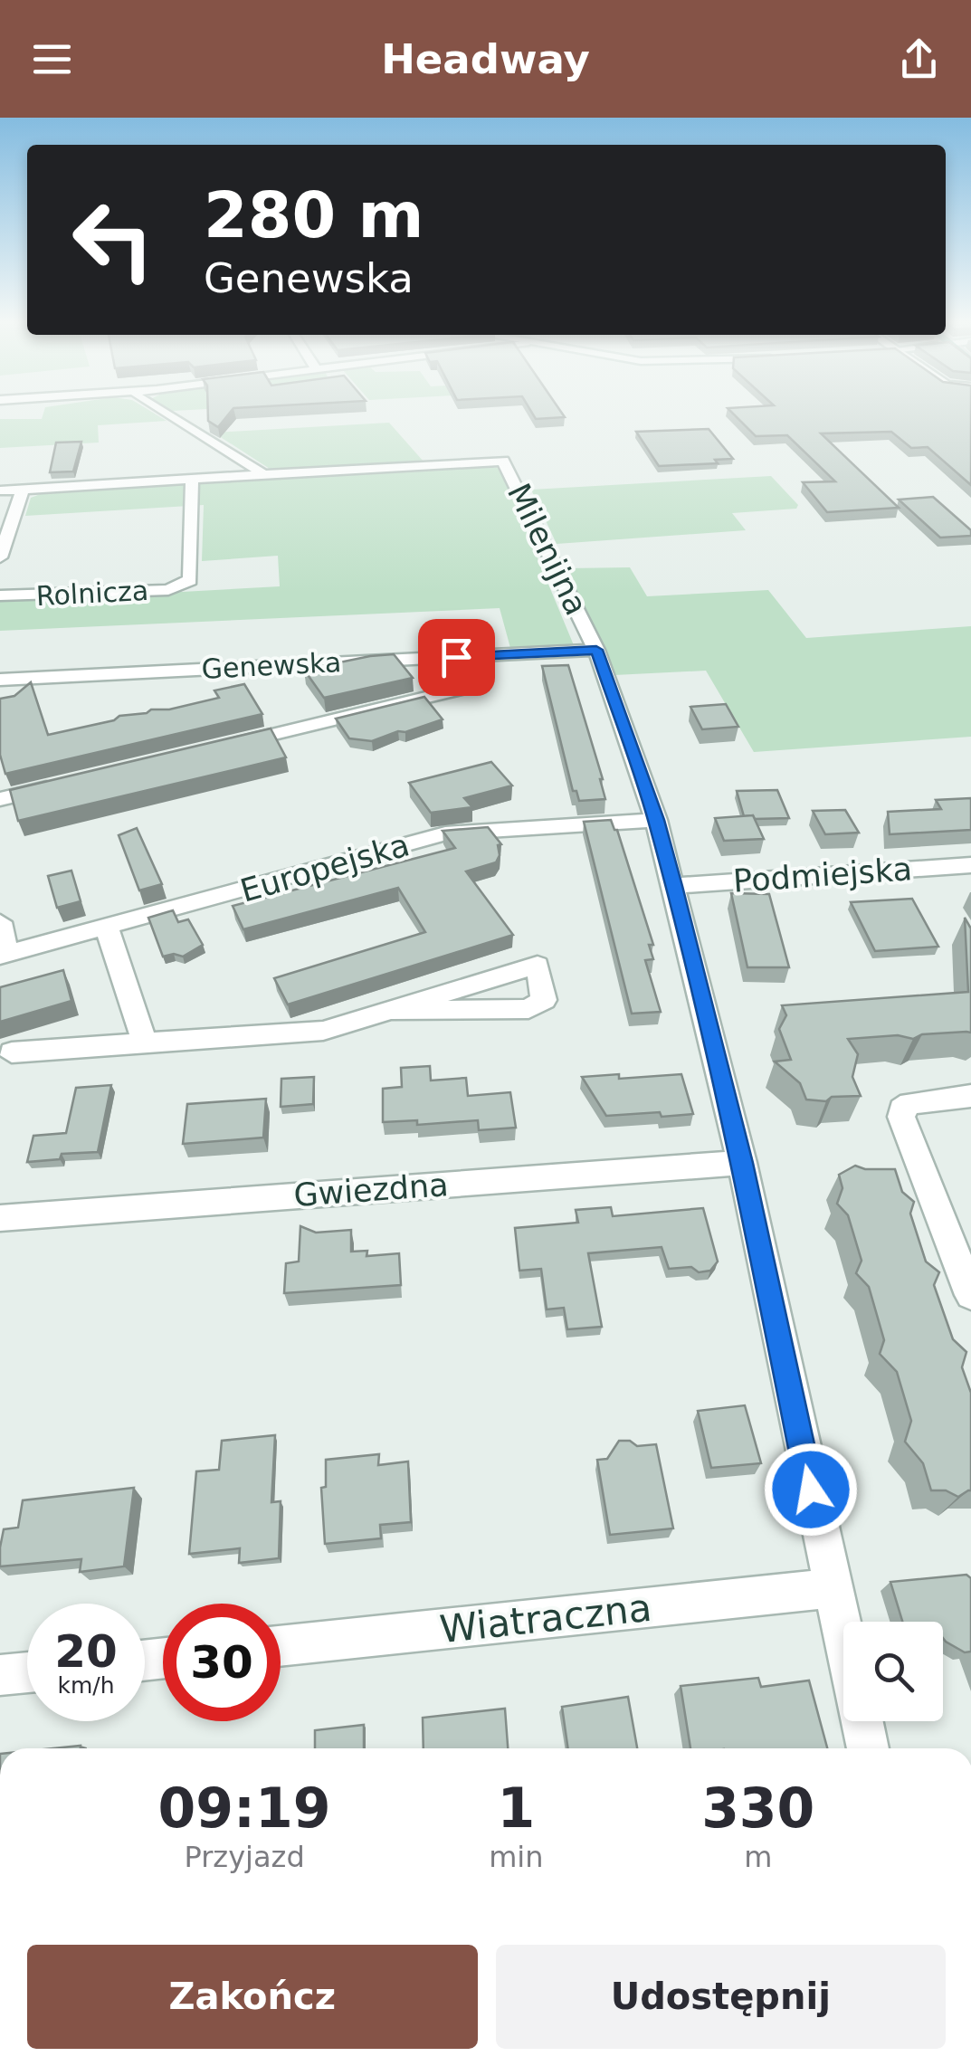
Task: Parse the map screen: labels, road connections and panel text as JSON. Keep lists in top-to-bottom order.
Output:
{
  "streets": {
    "street": [
      "Milenijna",
      "Rolnicza",
      "Genewska",
      "Europejska",
      "Podmiejska",
      "Gwiezdna",
      "Wiatraczna"
    ]
  },
  "crossings": [
    ["Milenijna", "Genewska"],
    ["Milenijna", "Europejska"],
    ["Milenijna", "Podmiejska"],
    ["Milenijna", "Gwiezdna"],
    ["Milenijna", "Wiatraczna"]
  ],
  "page": {
    "header": "Headway",
    "turn": ["280 m", "Genewska"],
    "speed": "20 km/h",
    "limit": "30",
    "eta": [
      "09:19",
      "Przyjazd",
      "1",
      "min",
      "330",
      "m"
    ],
    "buttons": ["Zakończ", "Udostępnij"]
  }
}
